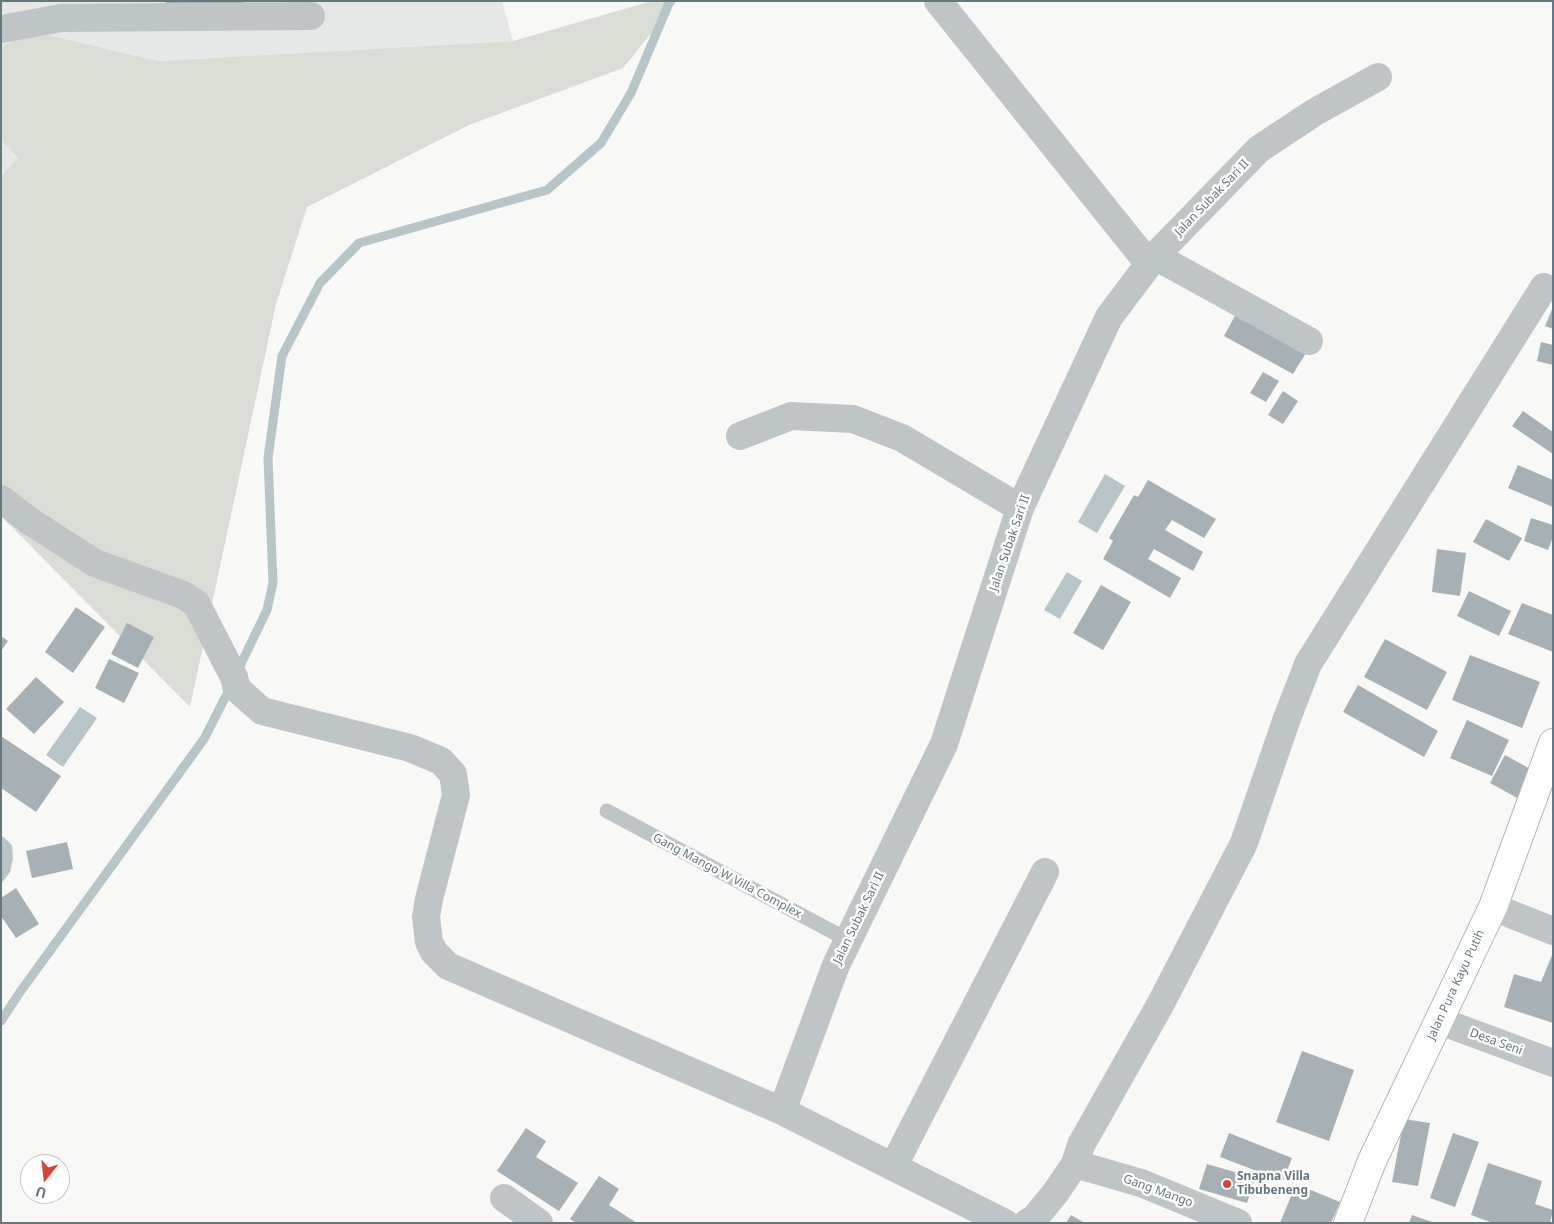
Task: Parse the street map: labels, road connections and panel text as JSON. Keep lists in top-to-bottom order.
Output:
{
  "streets": {
    "street": [
      "Jalan Subak Sari II",
      "Jalan Pura Kayu Putih",
      "Desa Seni",
      "Gang Mango"
    ],
    "lane": ["Gang Mango W Villa Complex"]
  },
  "crossings": [
    ["Jalan Subak Sari II", "Gang Mango W Villa Complex"],
    ["Jalan Pura Kayu Putih", "Desa Seni"]
  ],
  "places": ["Snapna Villa Tibubeneng"],
  "north": "bottom"
}
